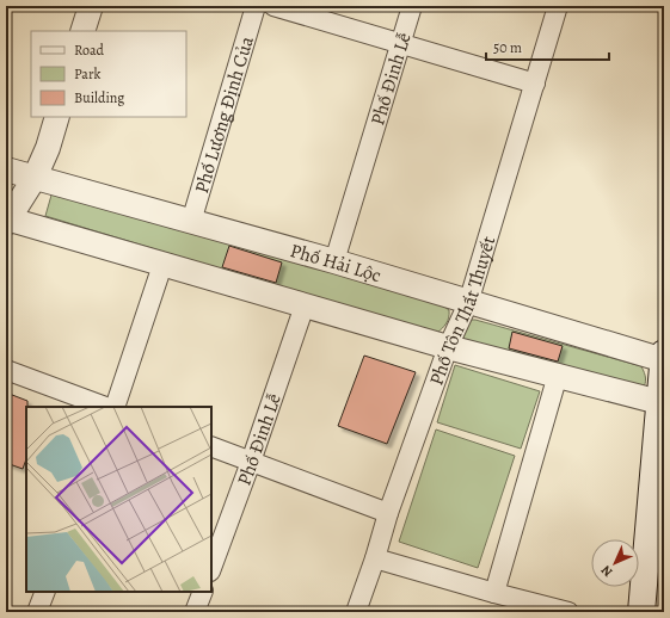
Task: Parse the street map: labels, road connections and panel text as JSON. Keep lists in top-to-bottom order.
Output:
{
  "streets": {
    "street": [
      "Phố Đinh Lễ",
      "Phố Lương Định Của",
      "Phố Hải Lộc",
      "Phố Tôn Thất Thuyết"
    ]
  },
  "crossings": [
    ["Phố Đinh Lễ", "Phố Hải Lộc"],
    ["Phố Lương Định Của", "Phố Hải Lộc"],
    ["Phố Hải Lộc", "Phố Tôn Thất Thuyết"]
  ],
  "legend": ["Road", "Park", "Building"],
  "scale_bar": "50 m",
  "north": "bottom left"
}
